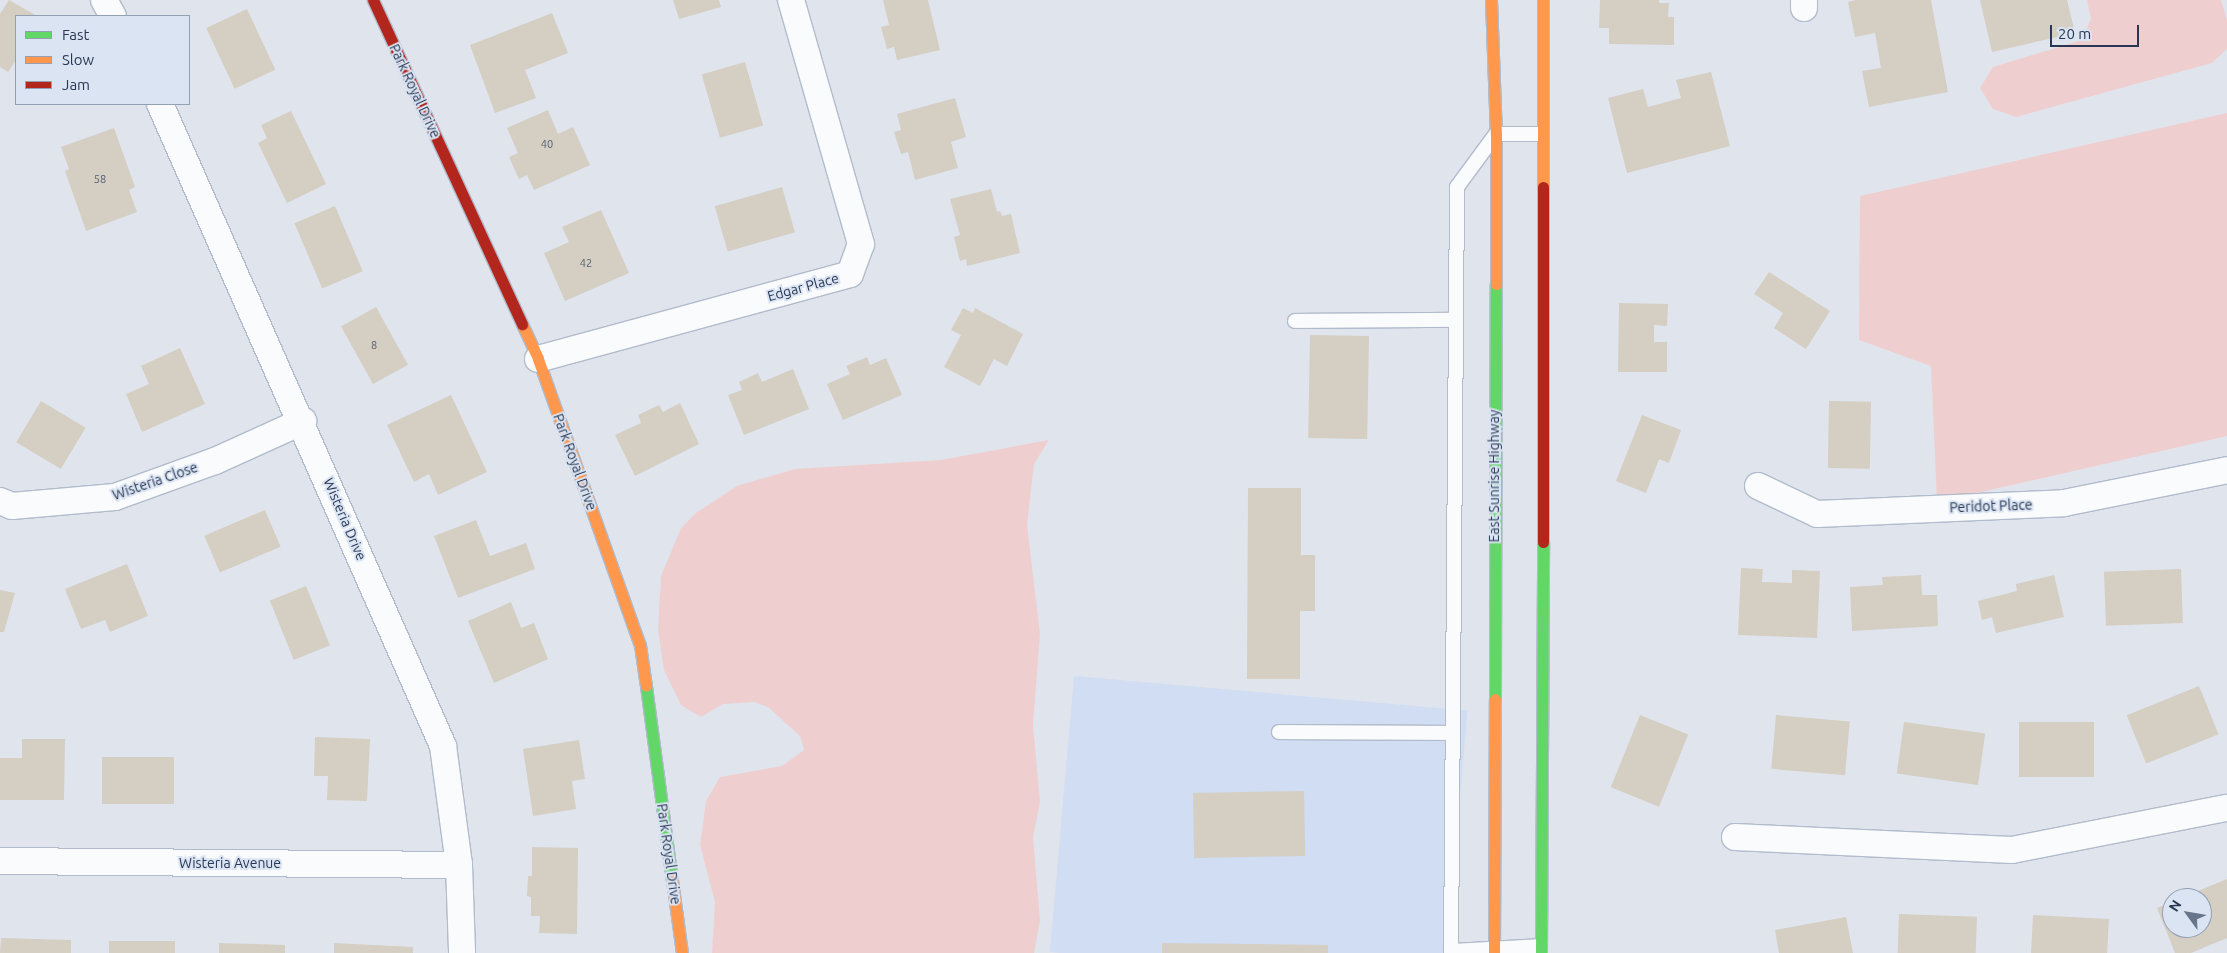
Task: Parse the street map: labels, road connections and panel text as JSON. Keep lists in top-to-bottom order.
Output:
{
  "streets": {
    "main road": ["Park Royal Drive", "East Sunrise Highway"],
    "street": [
      "Edgar Place",
      "Wisteria Close",
      "Peridot Place",
      "Wisteria Drive",
      "Wisteria Avenue"
    ]
  },
  "crossings": [
    ["Park Royal Drive", "Edgar Place"],
    ["Wisteria Close", "Wisteria Drive"],
    ["Wisteria Drive", "Wisteria Avenue"]
  ],
  "house_numbers": [
    "40",
    "58",
    "42",
    "8"
  ],
  "legend": ["Fast", "Slow", "Jam"],
  "scale_bar": "20 m",
  "north": "top left"
}
